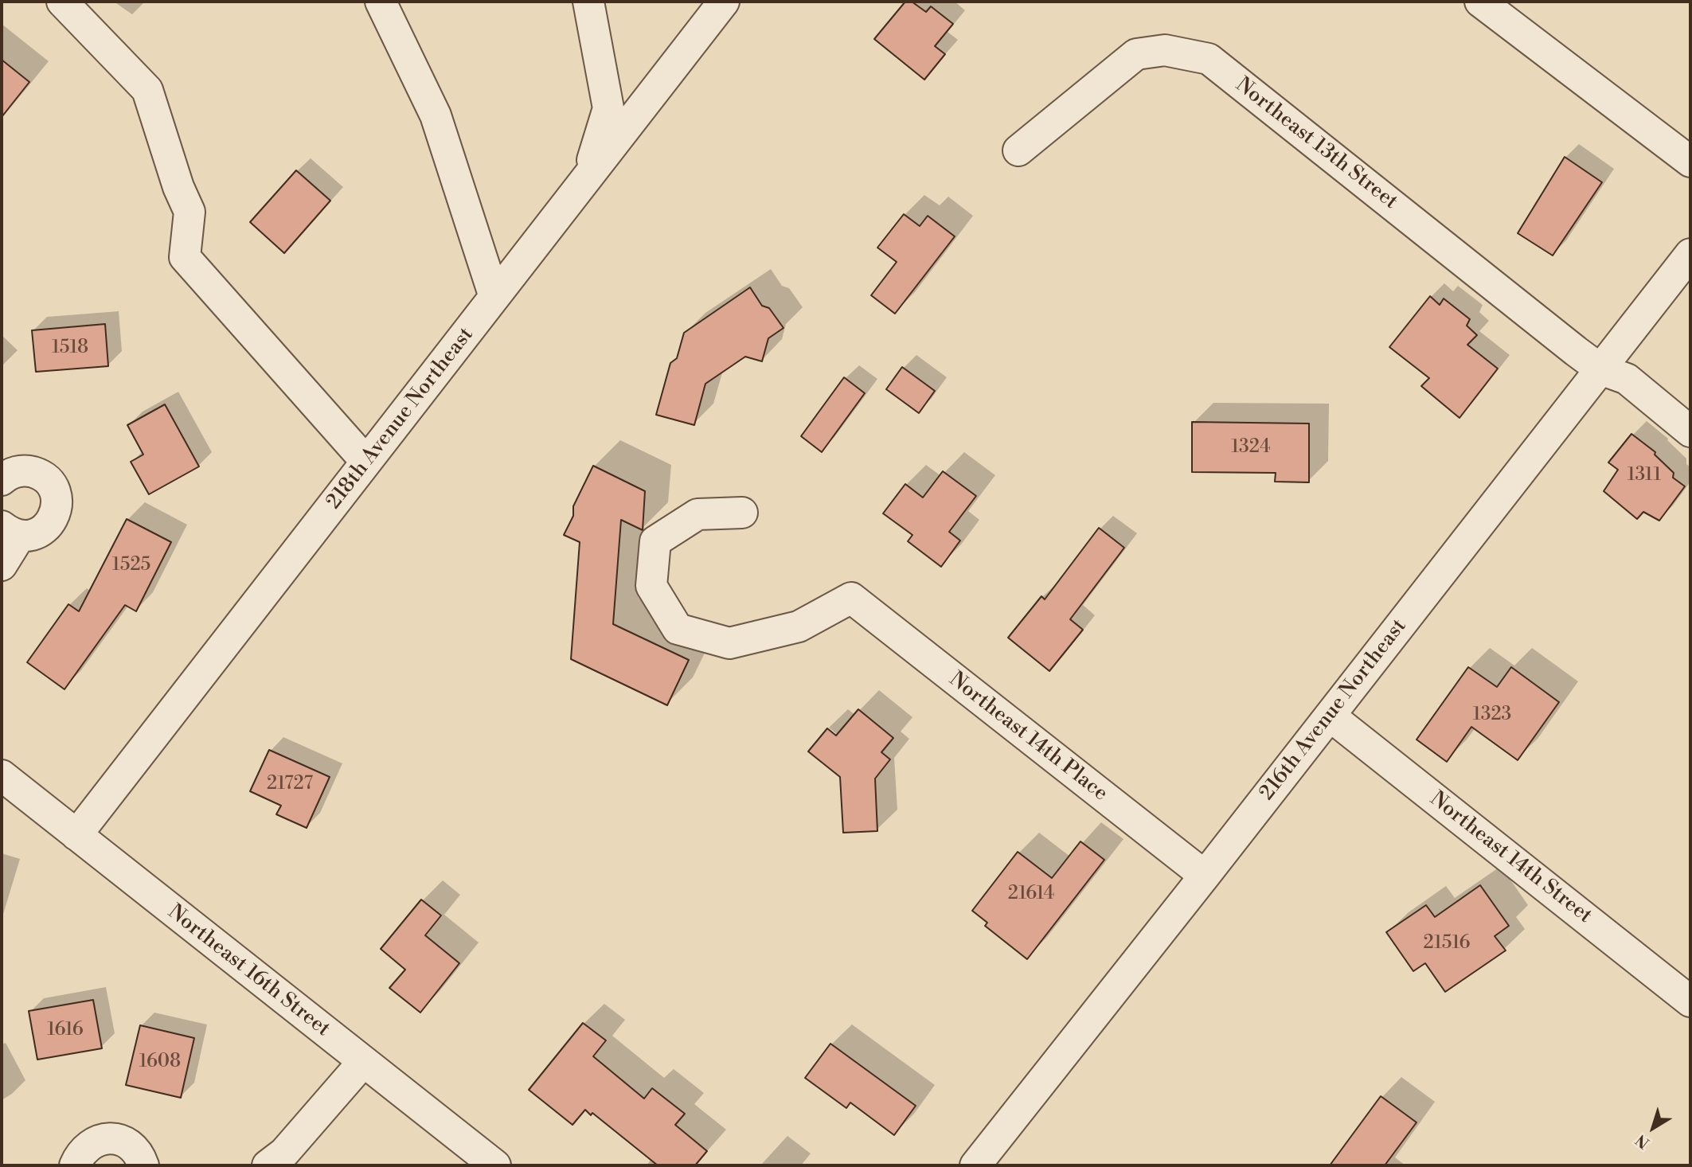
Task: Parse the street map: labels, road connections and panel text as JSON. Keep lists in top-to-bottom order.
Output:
{
  "streets": {
    "street": [
      "Northeast 13th Street",
      "218th Avenue Northeast",
      "216th Avenue Northeast",
      "Northeast 14th Place",
      "Northeast 14th Street",
      "Northeast 16th Street"
    ]
  },
  "crossings": [
    ["Northeast 13th Street", "216th Avenue Northeast"],
    ["218th Avenue Northeast", "Northeast 16th Street"],
    ["216th Avenue Northeast", "Northeast 14th Place"],
    ["216th Avenue Northeast", "Northeast 14th Street"]
  ],
  "house_numbers": [
    "1518",
    "1324",
    "1311",
    "1525",
    "1323",
    "21727",
    "21614",
    "21516",
    "1616",
    "1608"
  ],
  "north": "bottom left"
}
